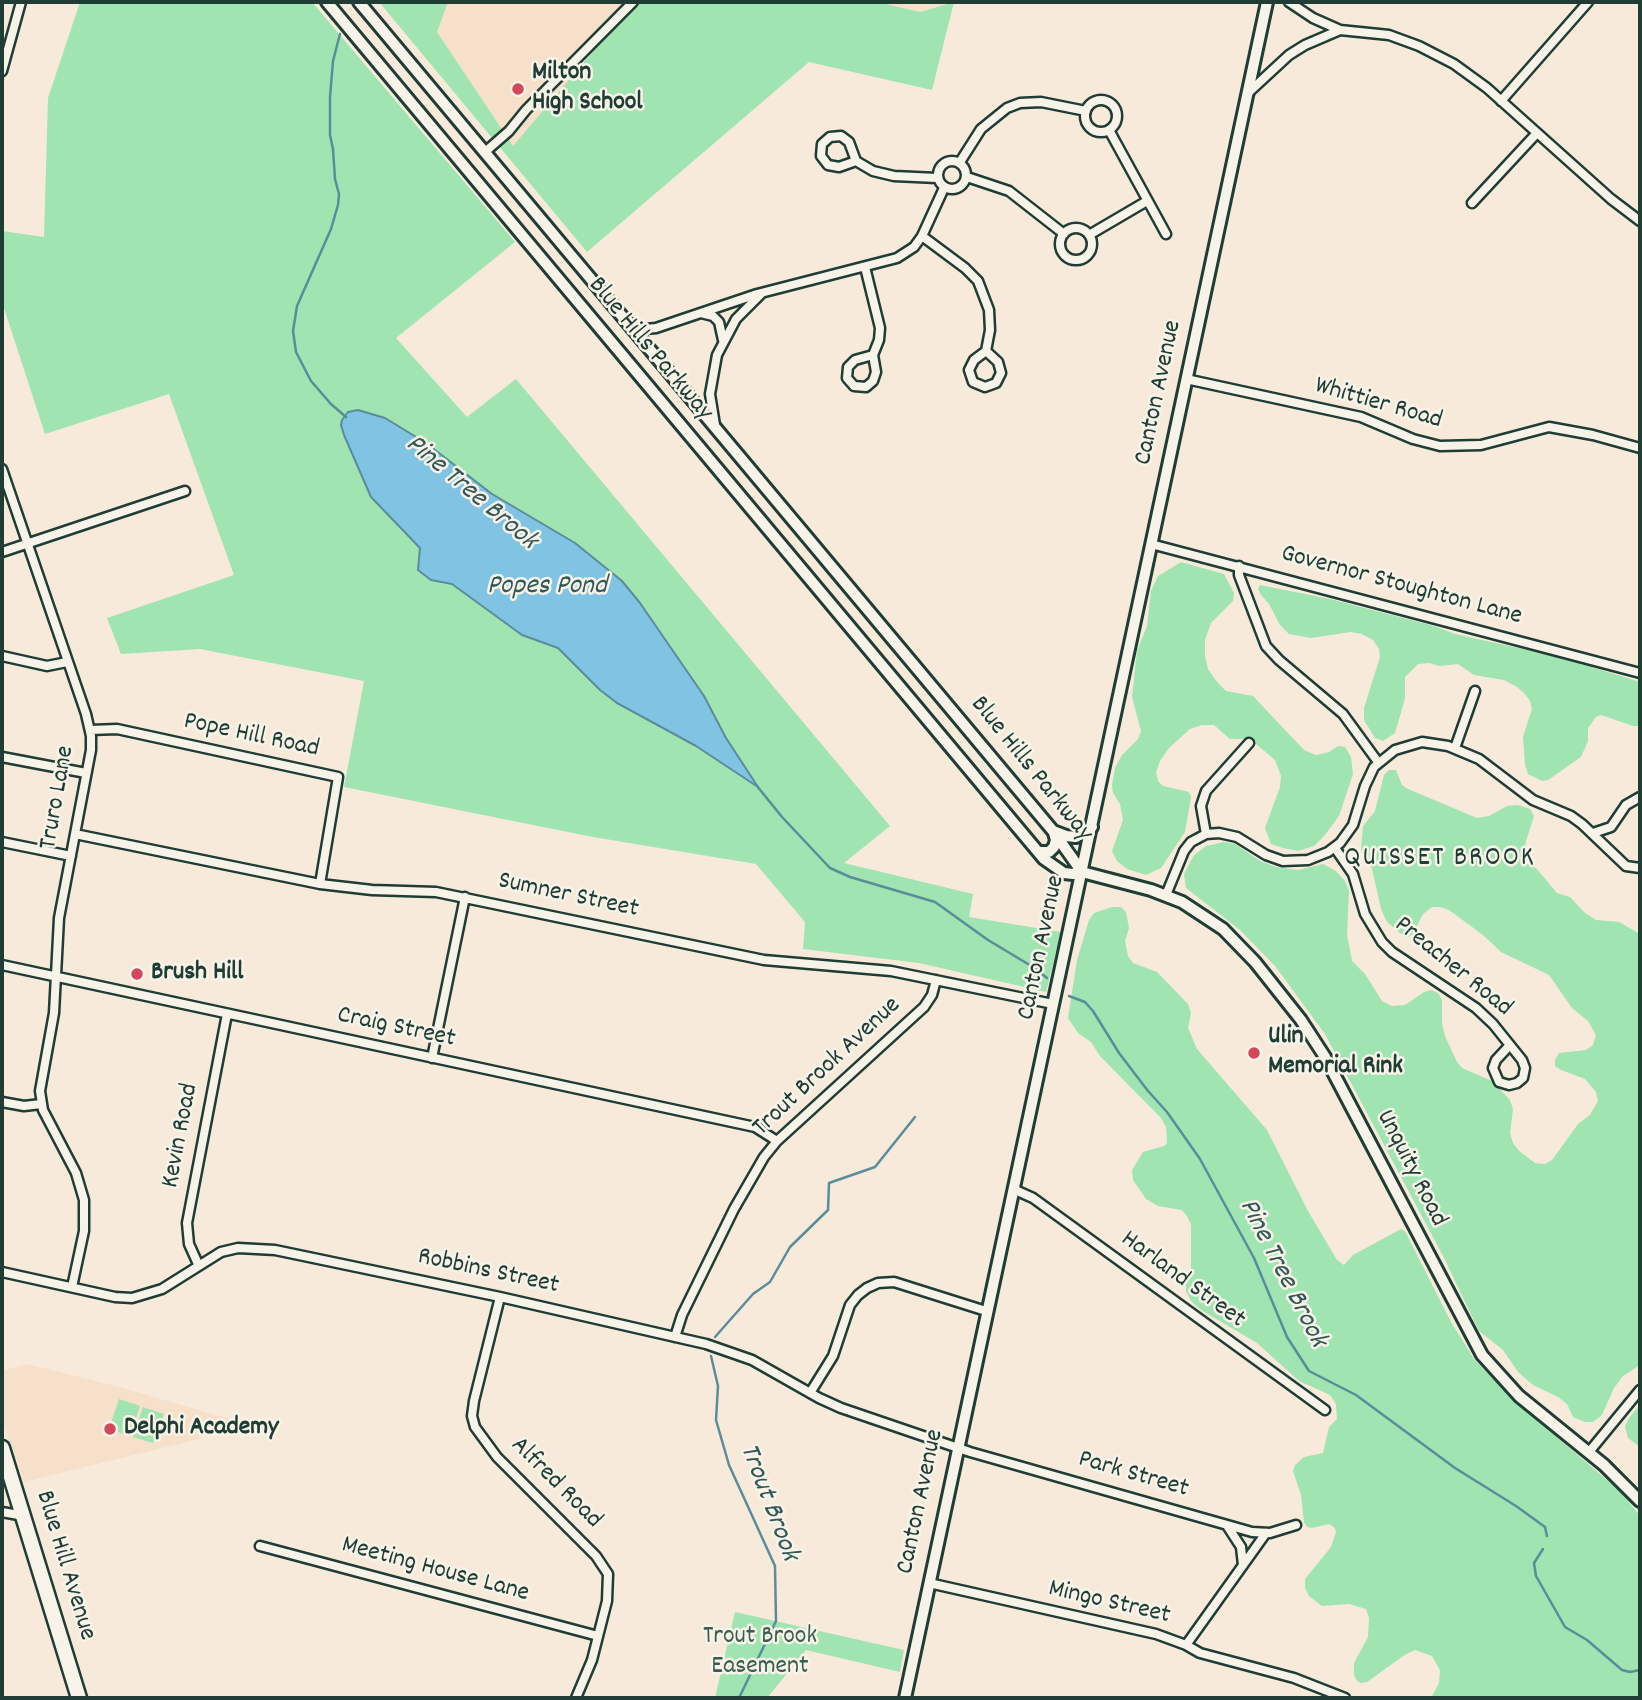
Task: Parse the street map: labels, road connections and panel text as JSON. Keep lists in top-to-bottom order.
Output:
{
  "streets": {
    "highway": ["Blue Hill Avenue"],
    "main road": ["Blue Hills Parkway", "Canton Avenue", "Unquity Road"],
    "street": [
      "Whittier Road",
      "Governor Stoughton Lane",
      "Pope Hill Road",
      "Truro Lane",
      "Sumner Street",
      "Preacher Road",
      "Craig Street",
      "Trout Brook Avenue",
      "Kevin Road",
      "Robbins Street",
      "Harland Street",
      "Park Street",
      "Alfred Road",
      "Meeting House Lane",
      "Mingo Street"
    ]
  },
  "crossings": [
    ["Blue Hills Parkway", "Canton Avenue"],
    ["Blue Hills Parkway", "Unquity Road"],
    ["Canton Avenue", "Whittier Road"],
    ["Canton Avenue", "Governor Stoughton Lane"],
    ["Canton Avenue", "Sumner Street"],
    ["Canton Avenue", "Unquity Road"],
    ["Canton Avenue", "Robbins Street"],
    ["Canton Avenue", "Harland Street"],
    ["Canton Avenue", "Park Street"],
    ["Canton Avenue", "Mingo Street"],
    ["Pope Hill Road", "Truro Lane"],
    ["Pope Hill Road", "Sumner Street"],
    ["Truro Lane", "Sumner Street"],
    ["Truro Lane", "Craig Street"],
    ["Sumner Street", "Trout Brook Avenue"],
    ["Craig Street", "Trout Brook Avenue"],
    ["Craig Street", "Kevin Road"],
    ["Trout Brook Avenue", "Robbins Street"],
    ["Kevin Road", "Robbins Street"],
    ["Robbins Street", "Park Street"],
    ["Robbins Street", "Alfred Road"],
    ["Park Street", "Mingo Street"],
    ["Alfred Road", "Meeting House Lane"]
  ],
  "districts": ["QUISSET BROOK"],
  "water": ["Pine Tree Brook", "Popes Pond", "Trout Brook"],
  "parks": ["Trout Brook Easement"],
  "places": [
    "Milton High School",
    "Brush Hill",
    "Ulin Memorial Rink",
    "Delphi Academy"
  ]
}
